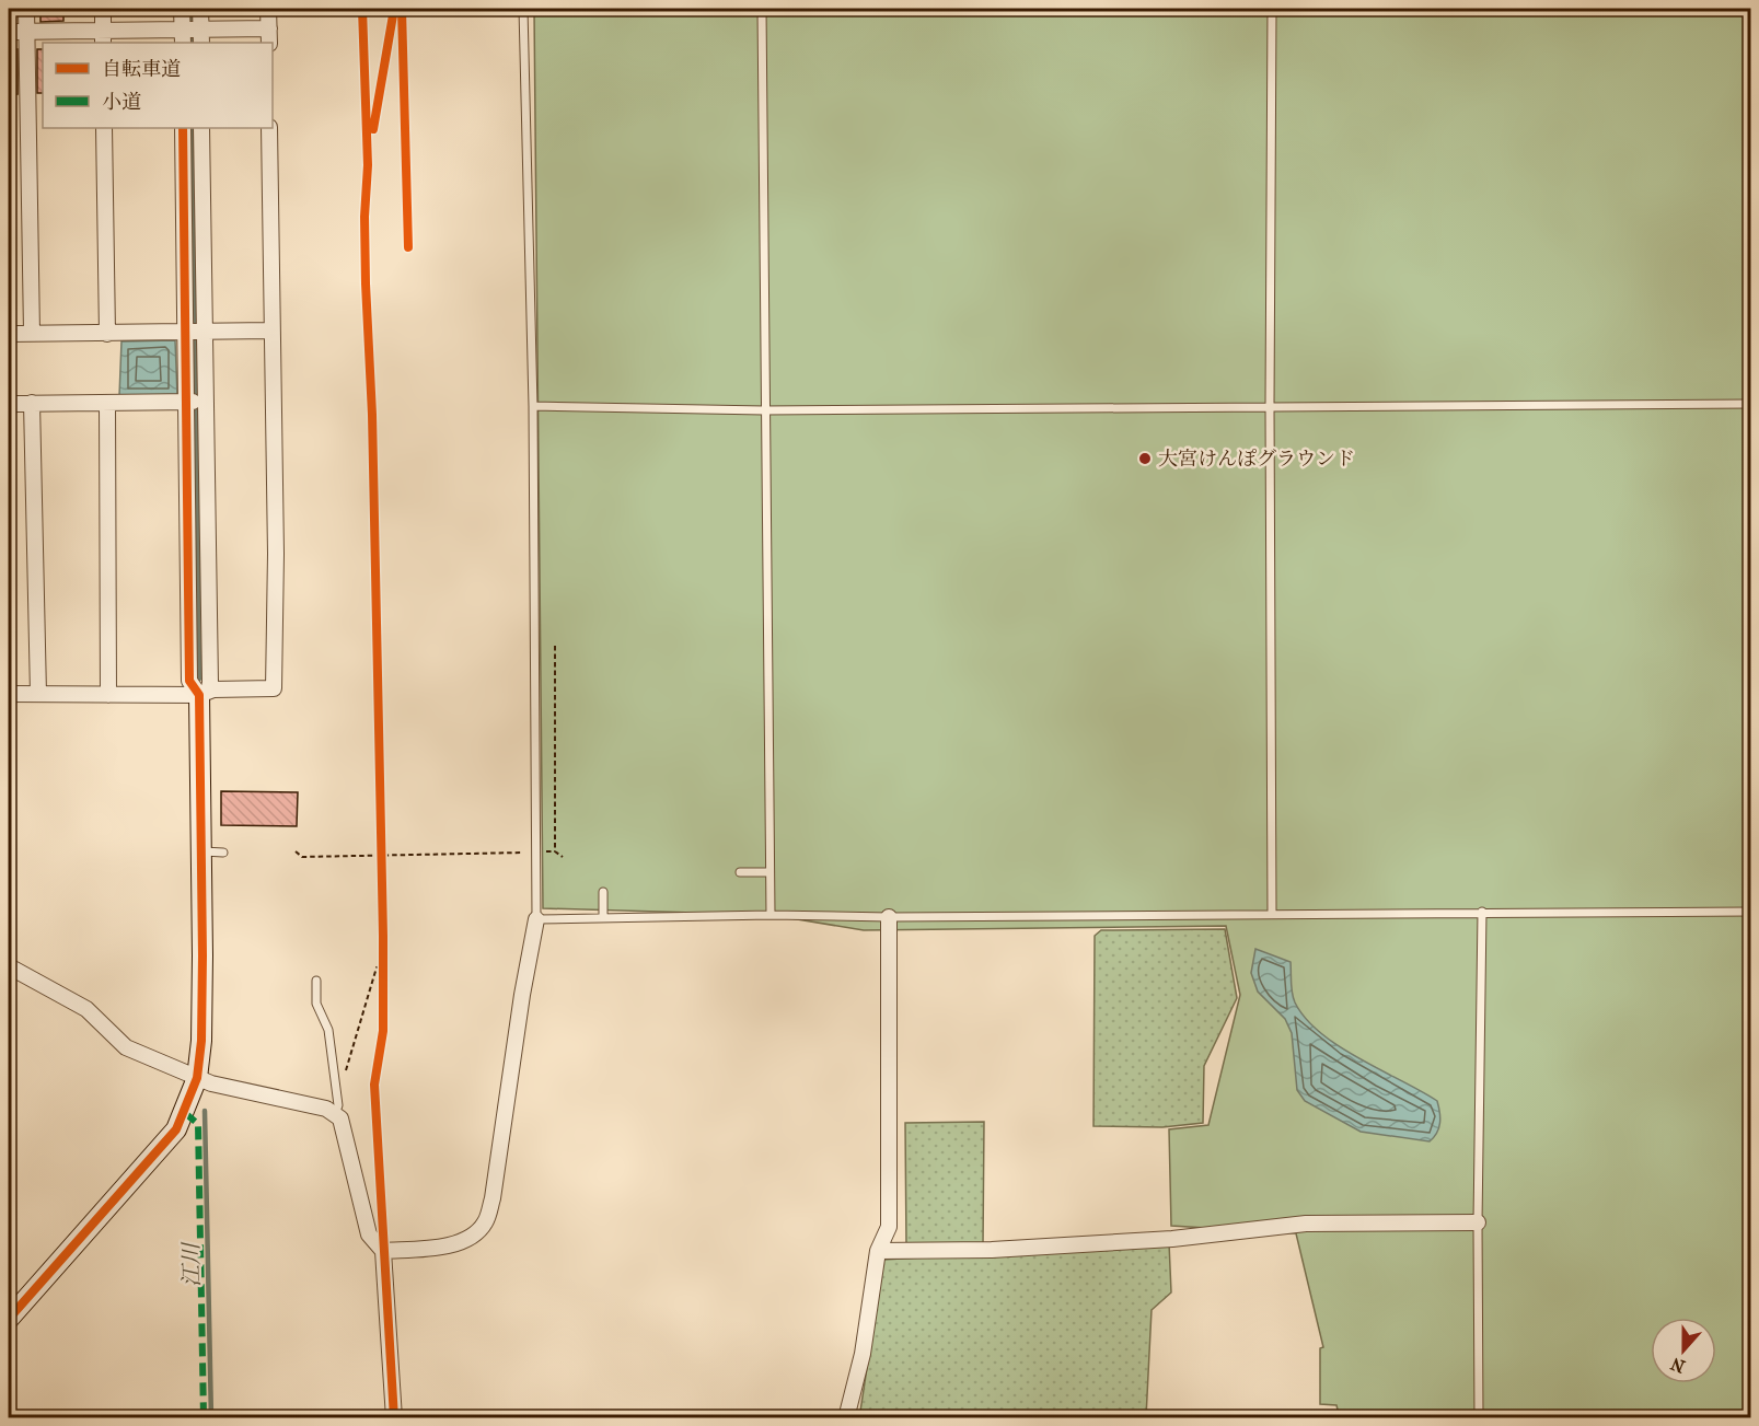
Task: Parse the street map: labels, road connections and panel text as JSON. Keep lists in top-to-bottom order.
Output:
{
  "water": ["江川"],
  "places": ["大宮けんぽグラウンド"],
  "legend": ["自転車道", "小道"],
  "north": "bottom"
}
